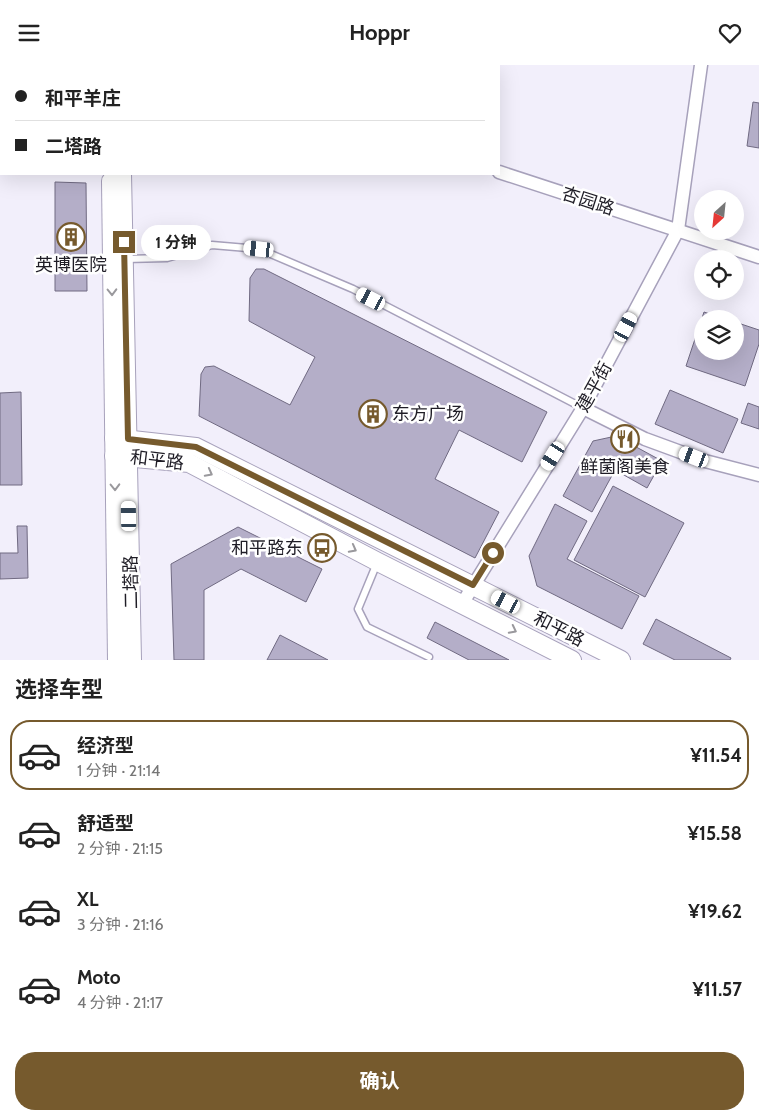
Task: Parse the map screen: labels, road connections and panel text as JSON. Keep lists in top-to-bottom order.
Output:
{
  "streets": {
    "main road": ["和平路", "二塔路"],
    "street": ["杏园路", "建平街"]
  },
  "crossings": [
    ["杏园路", "建平街"],
    ["建平街", "和平路"],
    ["和平路", "二塔路"]
  ],
  "places": {
    "building": ["英博医院", "东方广场"],
    "restaurant": ["鲜菌阁美食"],
    "bus stop": ["和平路东"]
  },
  "north": "bottom left",
  "page": {
    "header": "Hoppr",
    "banner": ["和平羊庄", "二塔路"],
    "bubble": "1 分钟",
    "heading": "选择车型",
    "list": [
      {
        "name": "经济型",
        "note": "1 分钟 · 21:14",
        "value": "¥11.54"
      },
      {
        "name": "舒适型",
        "note": "2 分钟 · 21:15",
        "value": "¥15.58"
      },
      {
        "name": "XL",
        "note": "3 分钟 · 21:16",
        "value": "¥19.62"
      },
      {
        "name": "Moto",
        "note": "4 分钟 · 21:17",
        "value": "¥11.57"
      }
    ],
    "buttons": "确认"
  }
}
